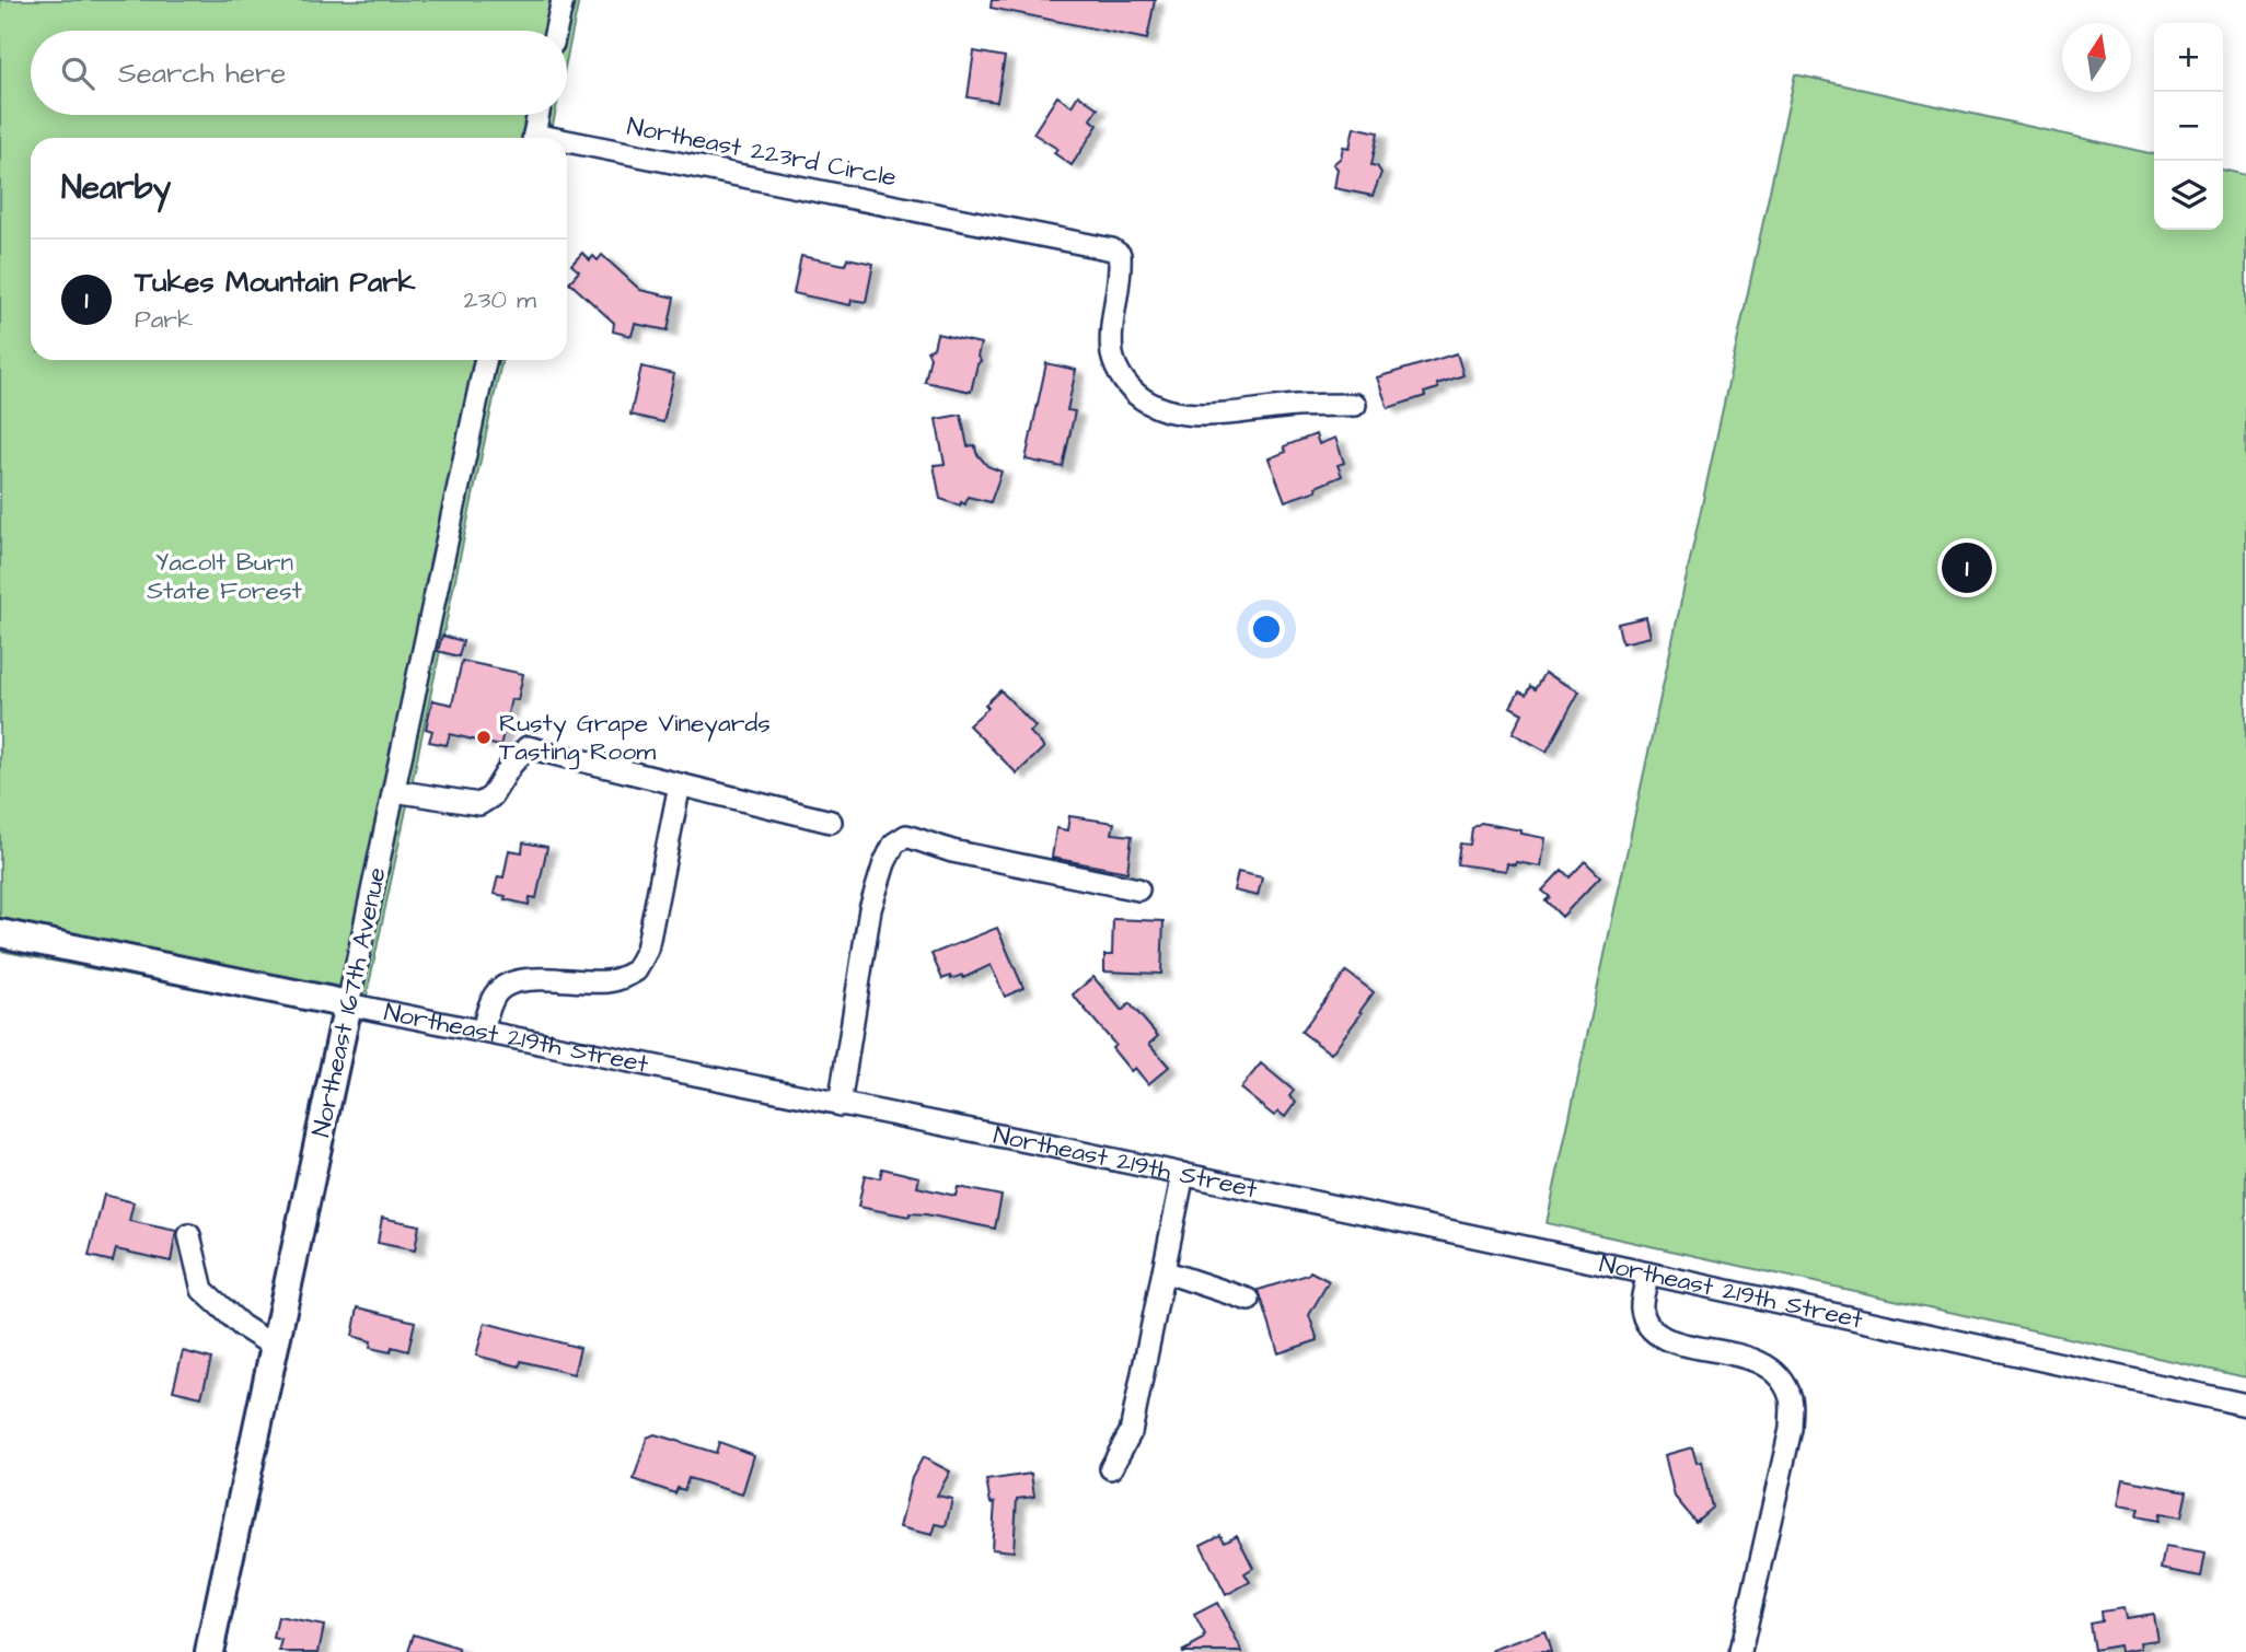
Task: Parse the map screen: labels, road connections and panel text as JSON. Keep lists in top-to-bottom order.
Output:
{
  "streets": {
    "main road": ["Northeast 167th Avenue", "Northeast 219th Street"],
    "street": ["Northeast 223rd Circle"]
  },
  "crossings": [
    ["Northeast 167th Avenue", "Northeast 219th Street"]
  ],
  "parks": ["Yacolt Burn State Forest"],
  "places": ["Rusty Grape Vineyards Tasting Room"],
  "north": "top",
  "page": {
    "map_buttons": ["+", "−"],
    "search": "Search here",
    "heading": "Nearby",
    "list": [
      {
        "mark": "1",
        "name": "Tukes Mountain Park",
        "note": "Park",
        "value": "230 m"
      }
    ],
    "pins": "1"
  }
}
